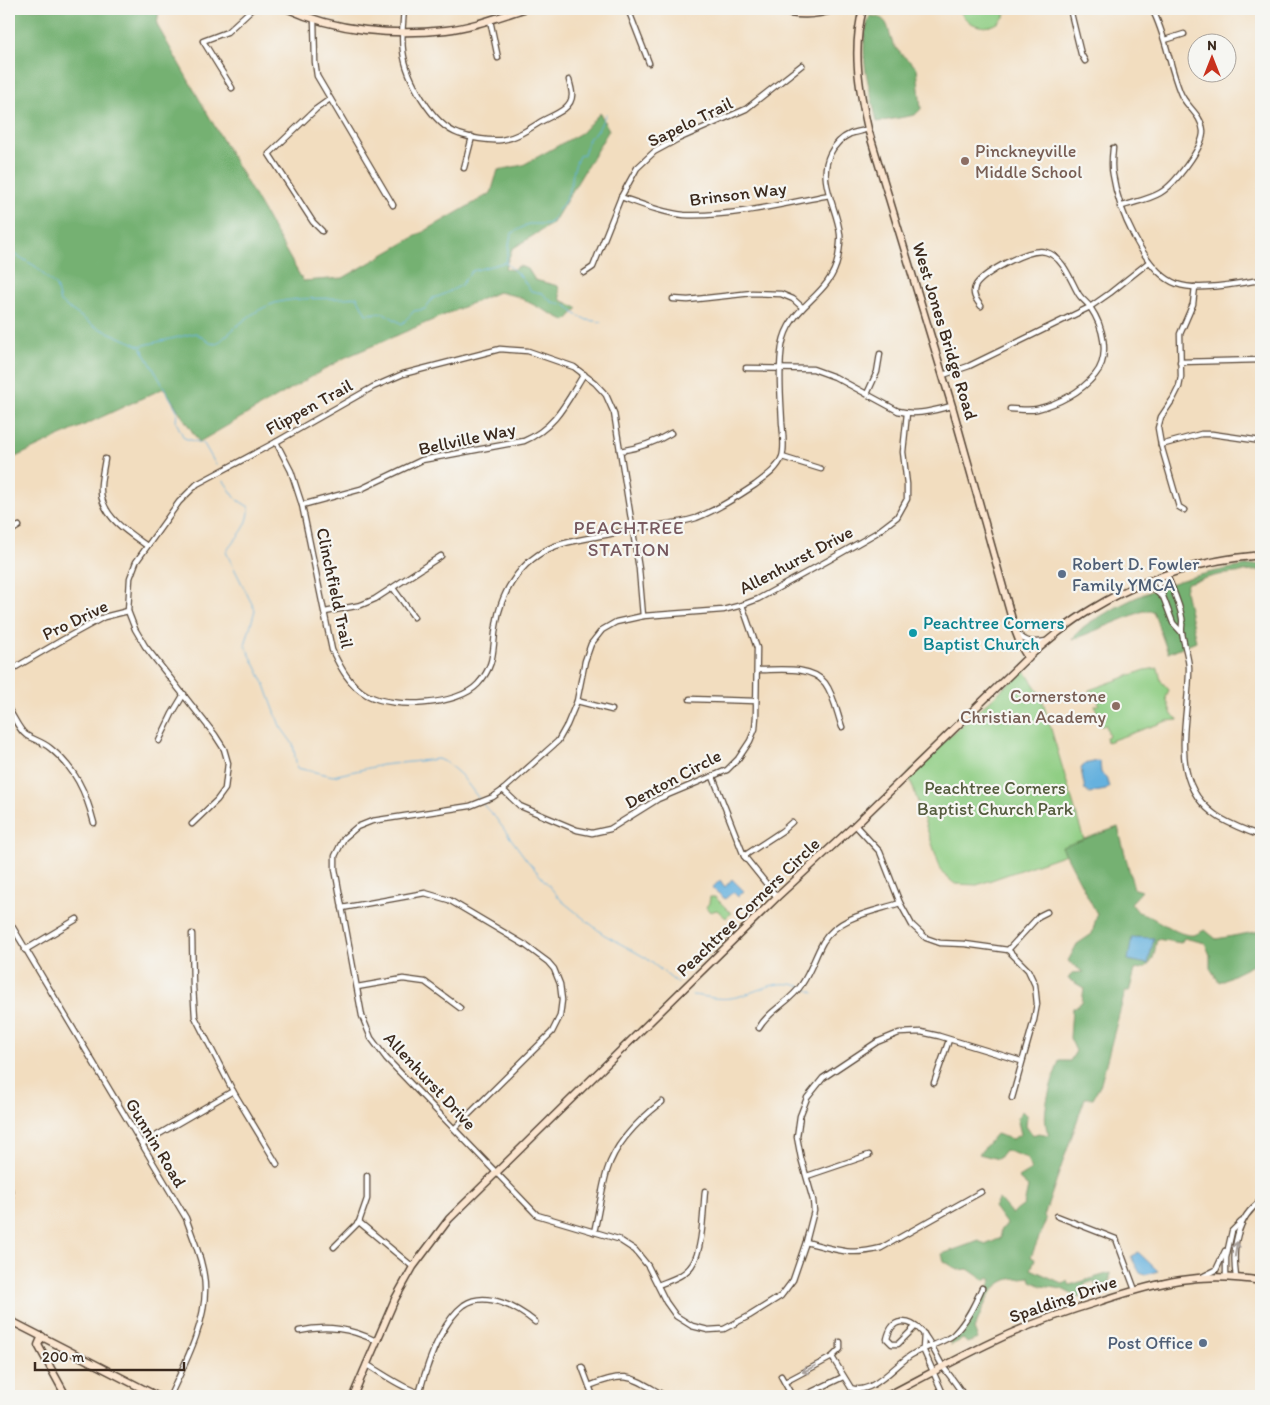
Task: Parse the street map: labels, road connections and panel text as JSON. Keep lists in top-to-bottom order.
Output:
{
  "streets": {
    "street": [
      "Sapelo Trail",
      "Brinson Way",
      "West Jones Bridge Road",
      "Flippen Trail",
      "Bellville Way",
      "Allenhurst Drive",
      "Clinchfield Trail",
      "Pro Drive",
      "Denton Circle",
      "Peachtree Corners Circle",
      "Gunnin Road",
      "Spalding Drive"
    ]
  },
  "crossings": [
    ["Sapelo Trail", "Brinson Way"],
    ["West Jones Bridge Road", "Peachtree Corners Circle"],
    ["Flippen Trail", "Bellville Way"],
    ["Flippen Trail", "Allenhurst Drive"],
    ["Flippen Trail", "Clinchfield Trail"],
    ["Flippen Trail", "Pro Drive"],
    ["Bellville Way", "Clinchfield Trail"],
    ["Allenhurst Drive", "Denton Circle"],
    ["Allenhurst Drive", "Peachtree Corners Circle"]
  ],
  "districts": ["PEACHTREE STATION"],
  "parks": ["Peachtree Corners Baptist Church Park"],
  "places": [
    "Pinckneyville Middle School",
    "Robert D. Fowler Family YMCA",
    "Peachtree Corners Baptist Church",
    "Cornerstone Christian Academy",
    "Post Office"
  ],
  "scale_bar": "200 m",
  "north": "top"
}
